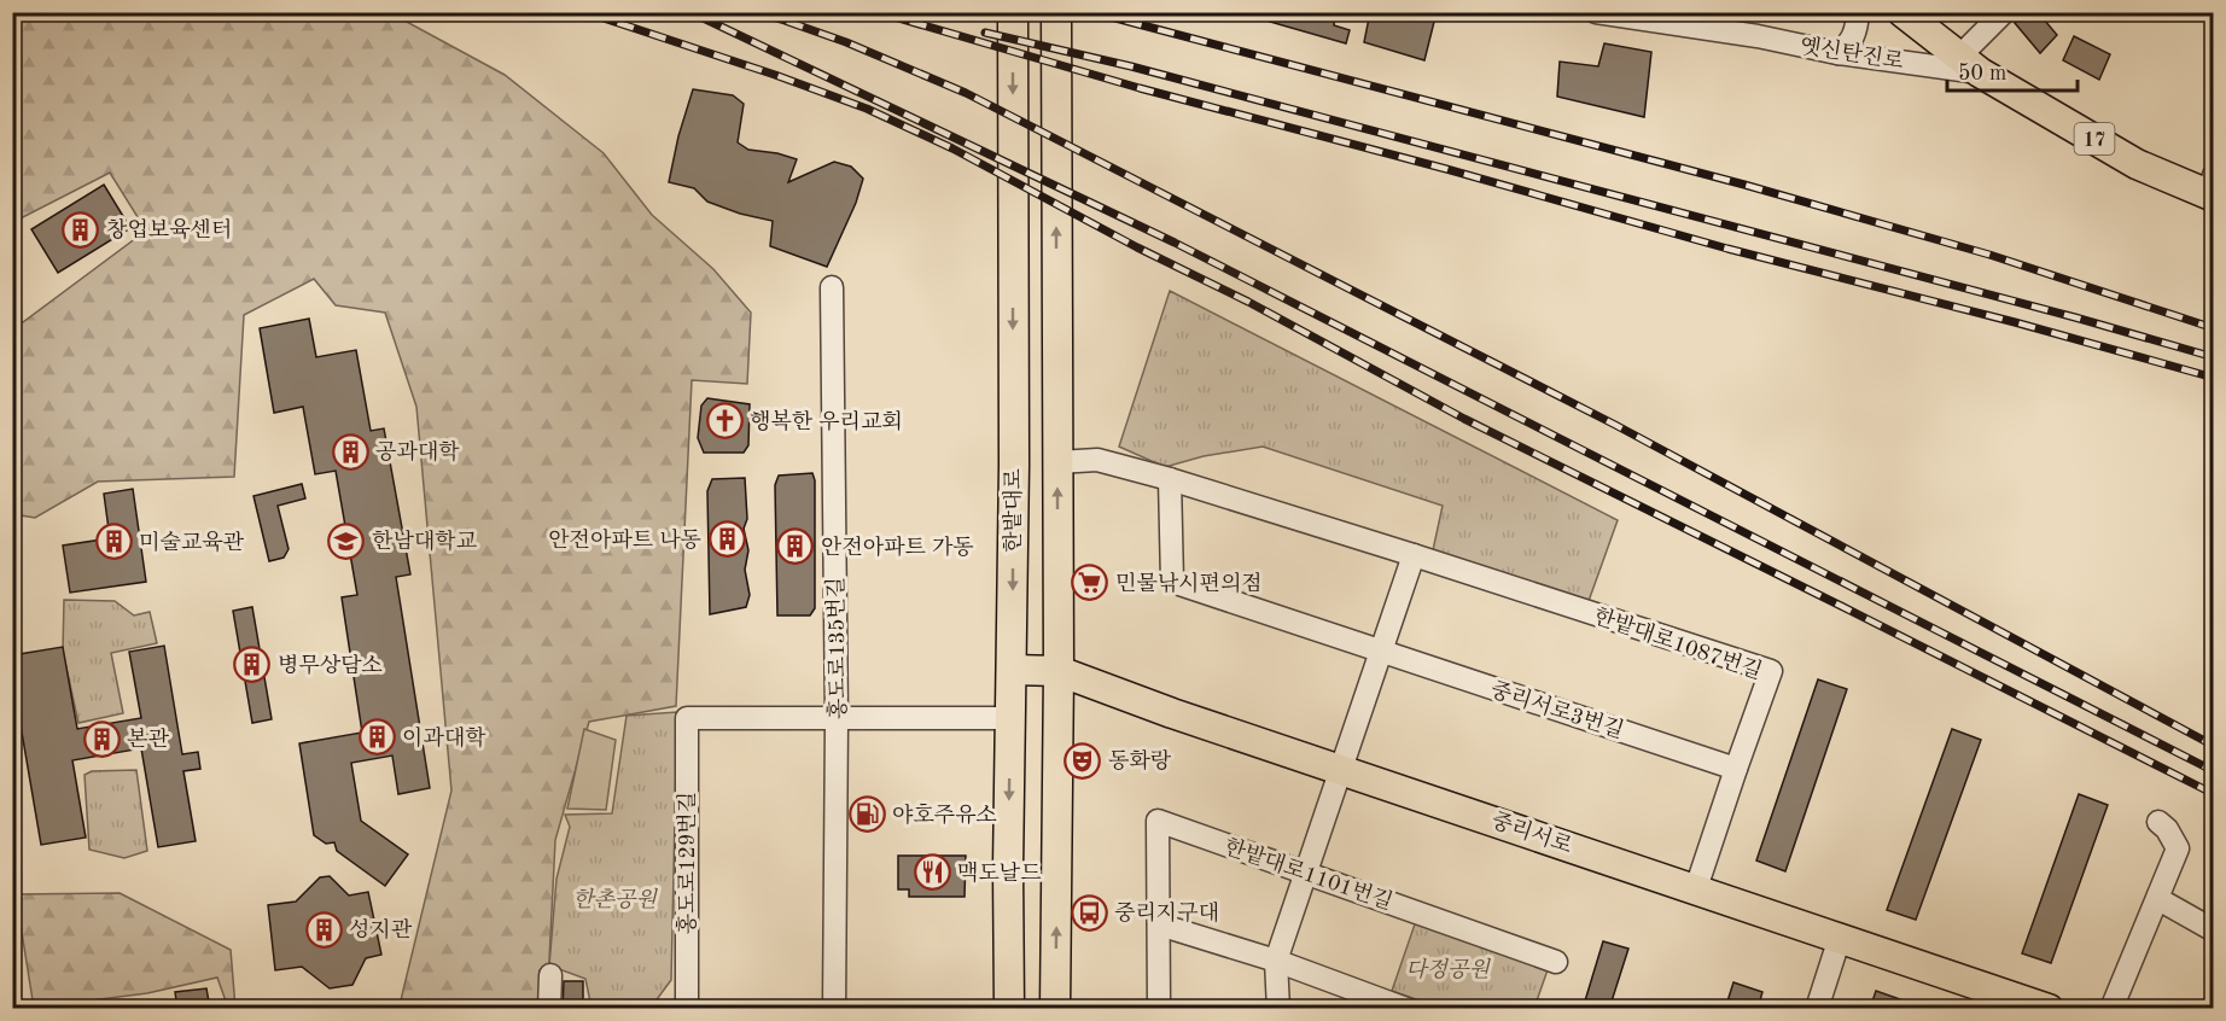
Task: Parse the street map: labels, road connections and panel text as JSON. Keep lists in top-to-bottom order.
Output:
{
  "streets": {
    "main road": ["17", "한밭대로", "중리서로"],
    "street": [
      "옛신탄진로",
      "한밭대로1087번길",
      "홍도로135번길",
      "중리서로3번길",
      "홍도로129번길",
      "한밭대로1101번길"
    ]
  },
  "crossings": [
    ["옛신탄진로", "17"],
    ["한밭대로", "한밭대로1087번길"],
    ["한밭대로", "중리서로"],
    ["한밭대로1087번길", "중리서로3번길"],
    ["한밭대로1087번길", "중리서로"],
    ["홍도로135번길", "홍도로129번길"]
  ],
  "parks": ["한촌공원", "다정공원"],
  "places": {
    "building": [
      "창업보육센터",
      "공과대학",
      "안전아파트 나동",
      "미술교육관",
      "안전아파트 가동",
      "병무상담소",
      "이과대학",
      "본관",
      "성지관"
    ],
    "church": ["행복한 우리교회"],
    "school or university": ["한남대학교"],
    "supermarket": ["민물낚시편의점"],
    "theatre": ["동화랑"],
    "fuel station": ["야호주유소"],
    "restaurant": ["맥도날드"],
    "bus stop": ["중리지구대"]
  },
  "scale_bar": "50 m"
}
